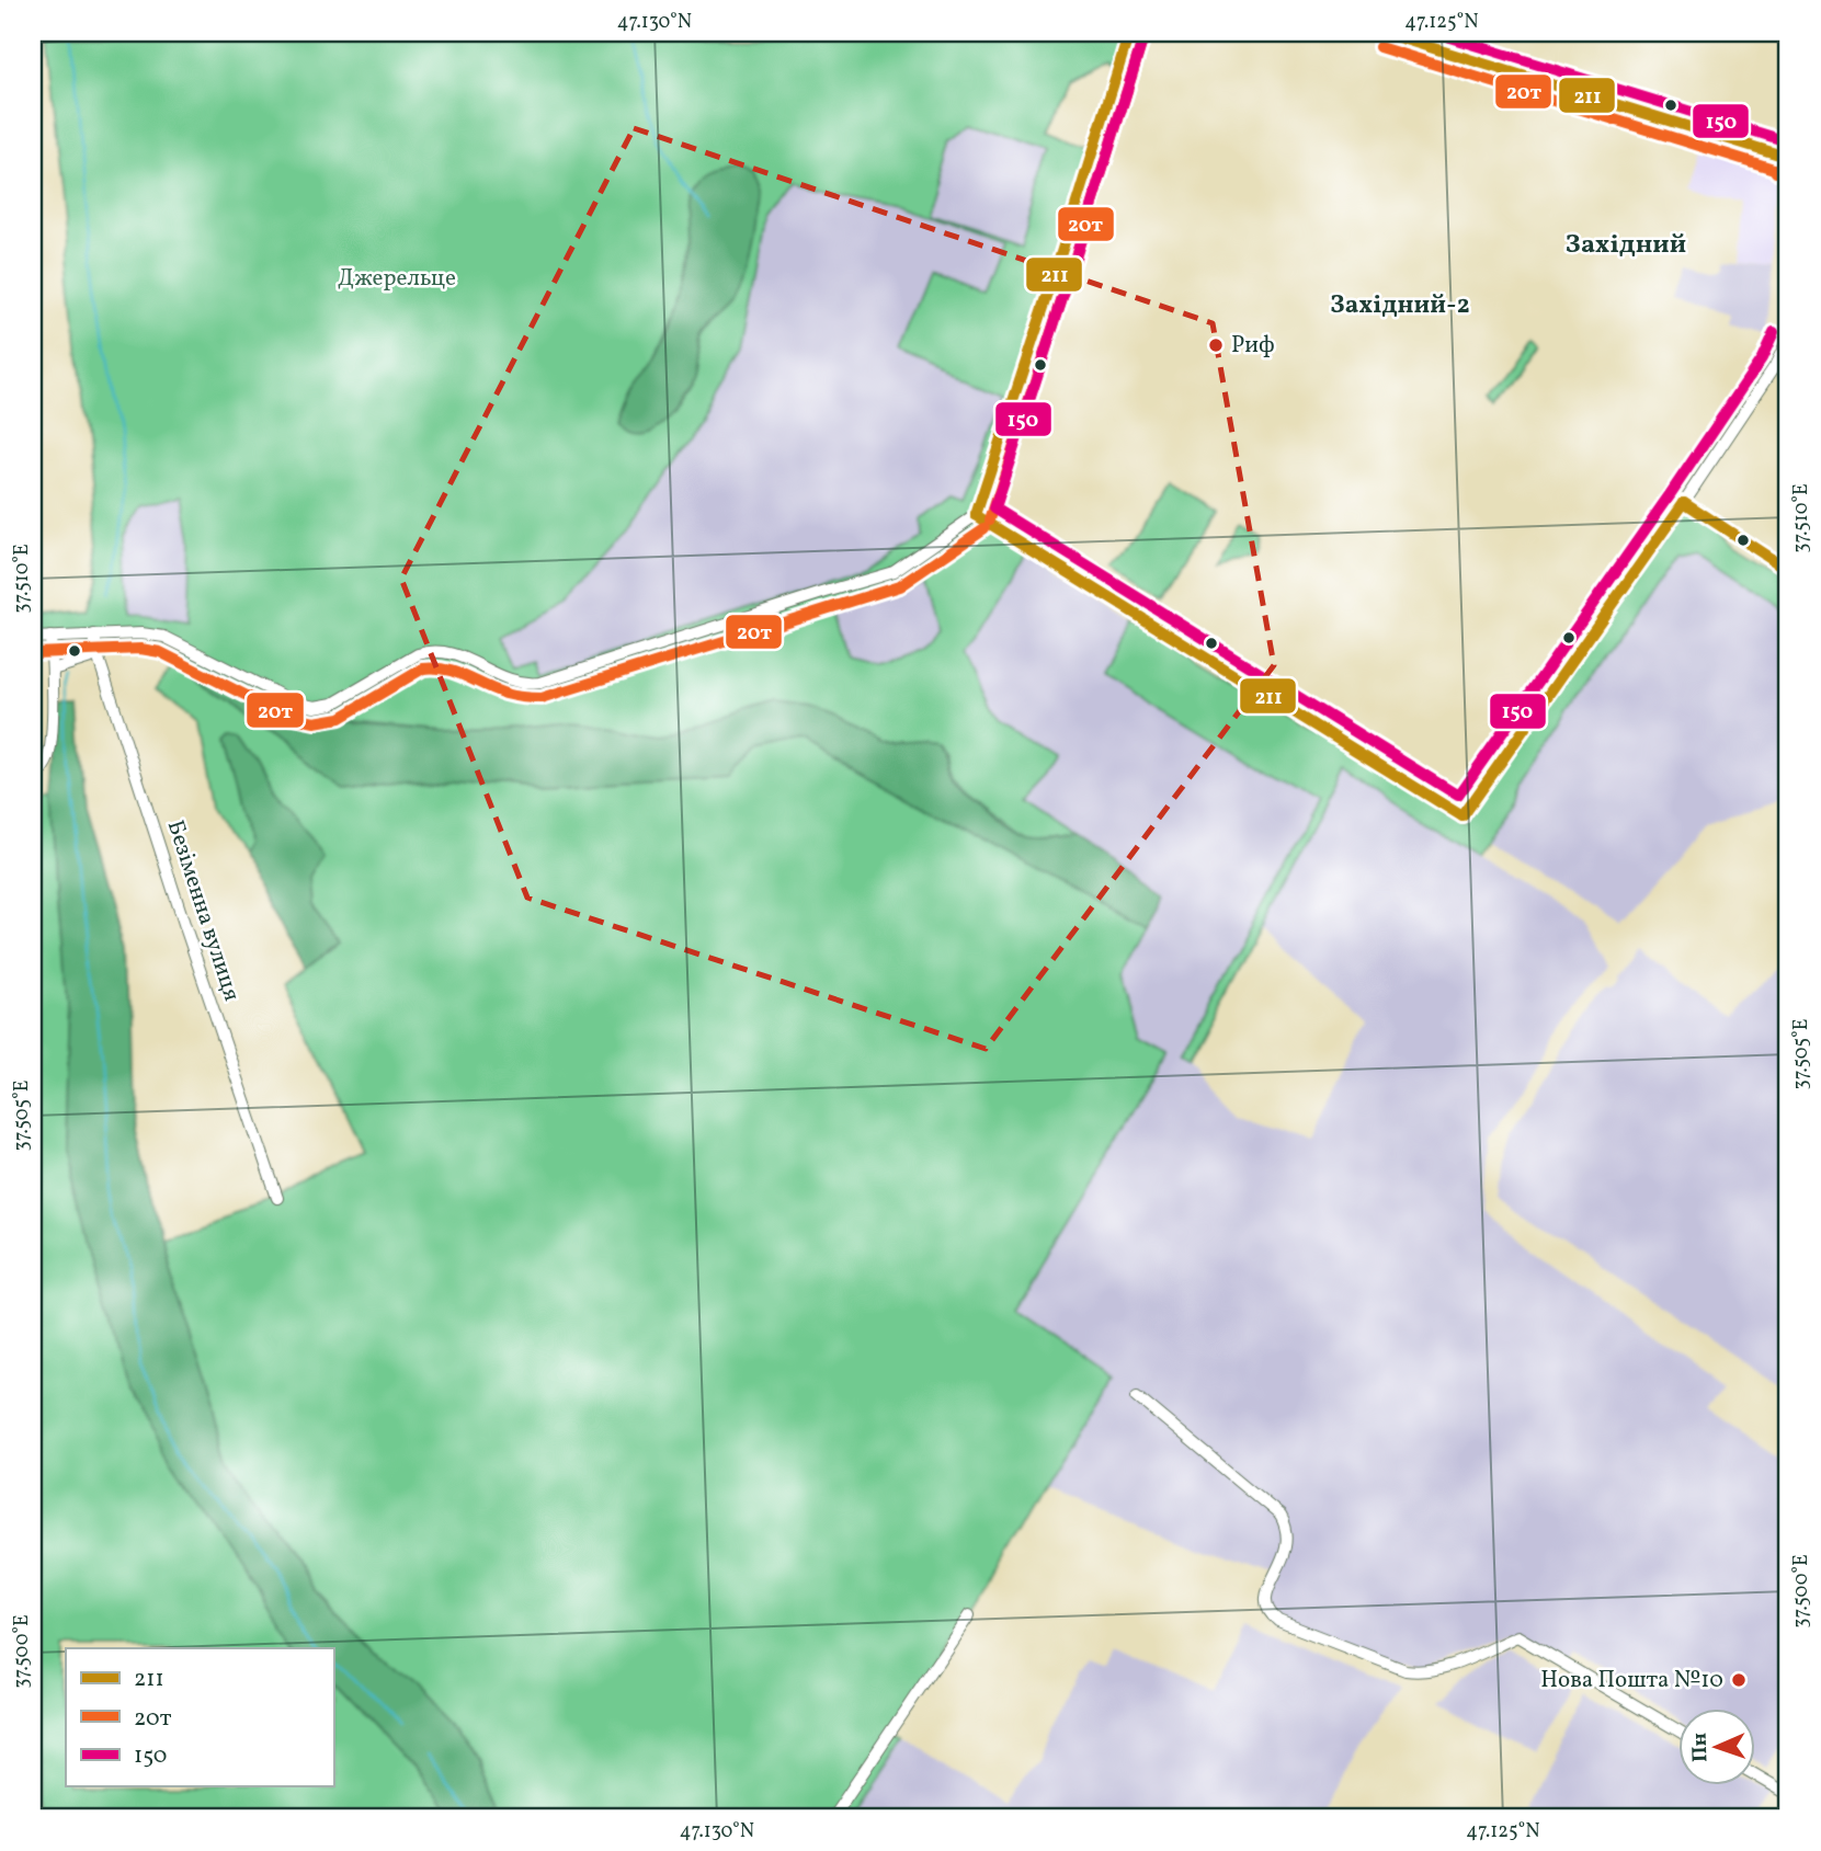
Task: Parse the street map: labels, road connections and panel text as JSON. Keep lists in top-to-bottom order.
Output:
{
  "streets": {
    "street": ["Безіменна вулиця"]
  },
  "districts": ["Західний", "Західний-2"],
  "parks": ["Джерельце"],
  "places": ["Риф", "Нова Пошта №10"],
  "lines": ["transit line 211", "transit line 150", "transit line 20т"],
  "legend": ["211", "20т", "150"],
  "north": "left",
  "coordinates": [
    "47.130°N",
    "47.125°N",
    "37.510°E",
    "37.505°E",
    "37.500°E"
  ]
}
